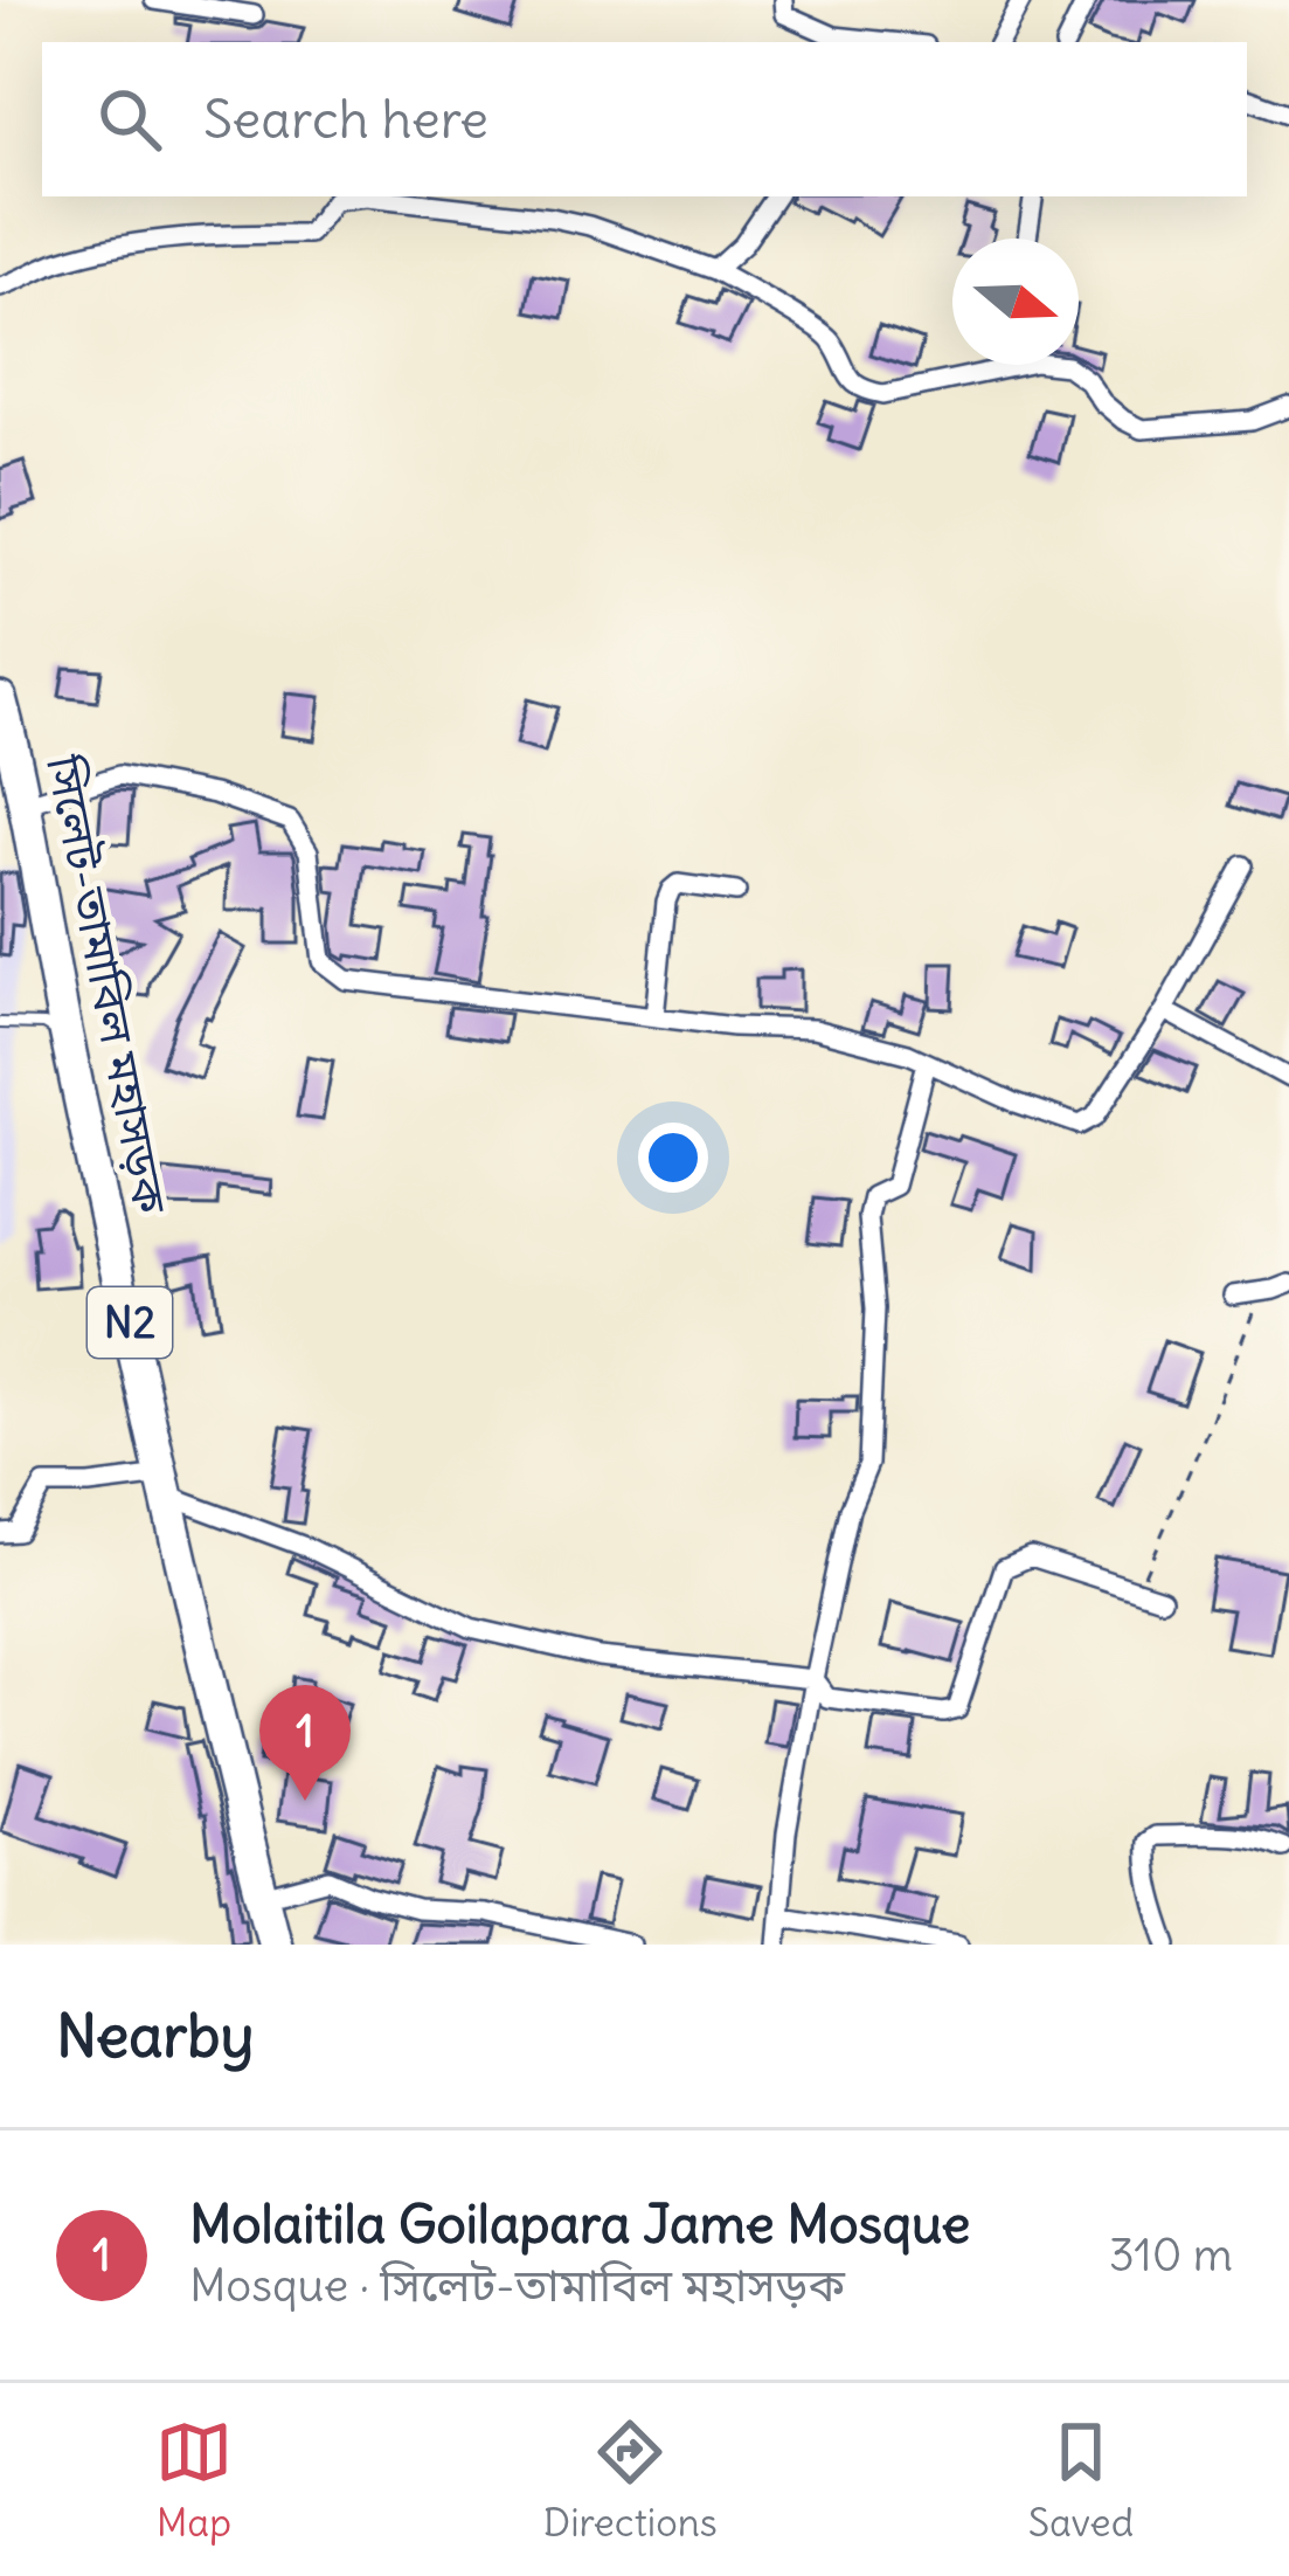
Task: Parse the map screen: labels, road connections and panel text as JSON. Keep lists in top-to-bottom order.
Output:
{
  "streets": {
    "highway": ["সিলেট-তামাবিল মহাসড়ক", "N2"]
  },
  "north": "right",
  "page": {
    "search": "Search here",
    "pins": "1",
    "heading": "Nearby",
    "list": [
      {
        "mark": "1",
        "name": "Molaitila Goilapara Jame Mosque",
        "note": "Mosque · সিলেট-তামাবিল মহাসড়ক",
        "value": "310 m"
      }
    ],
    "nav": ["Map", "Directions", "Saved"]
  }
}
